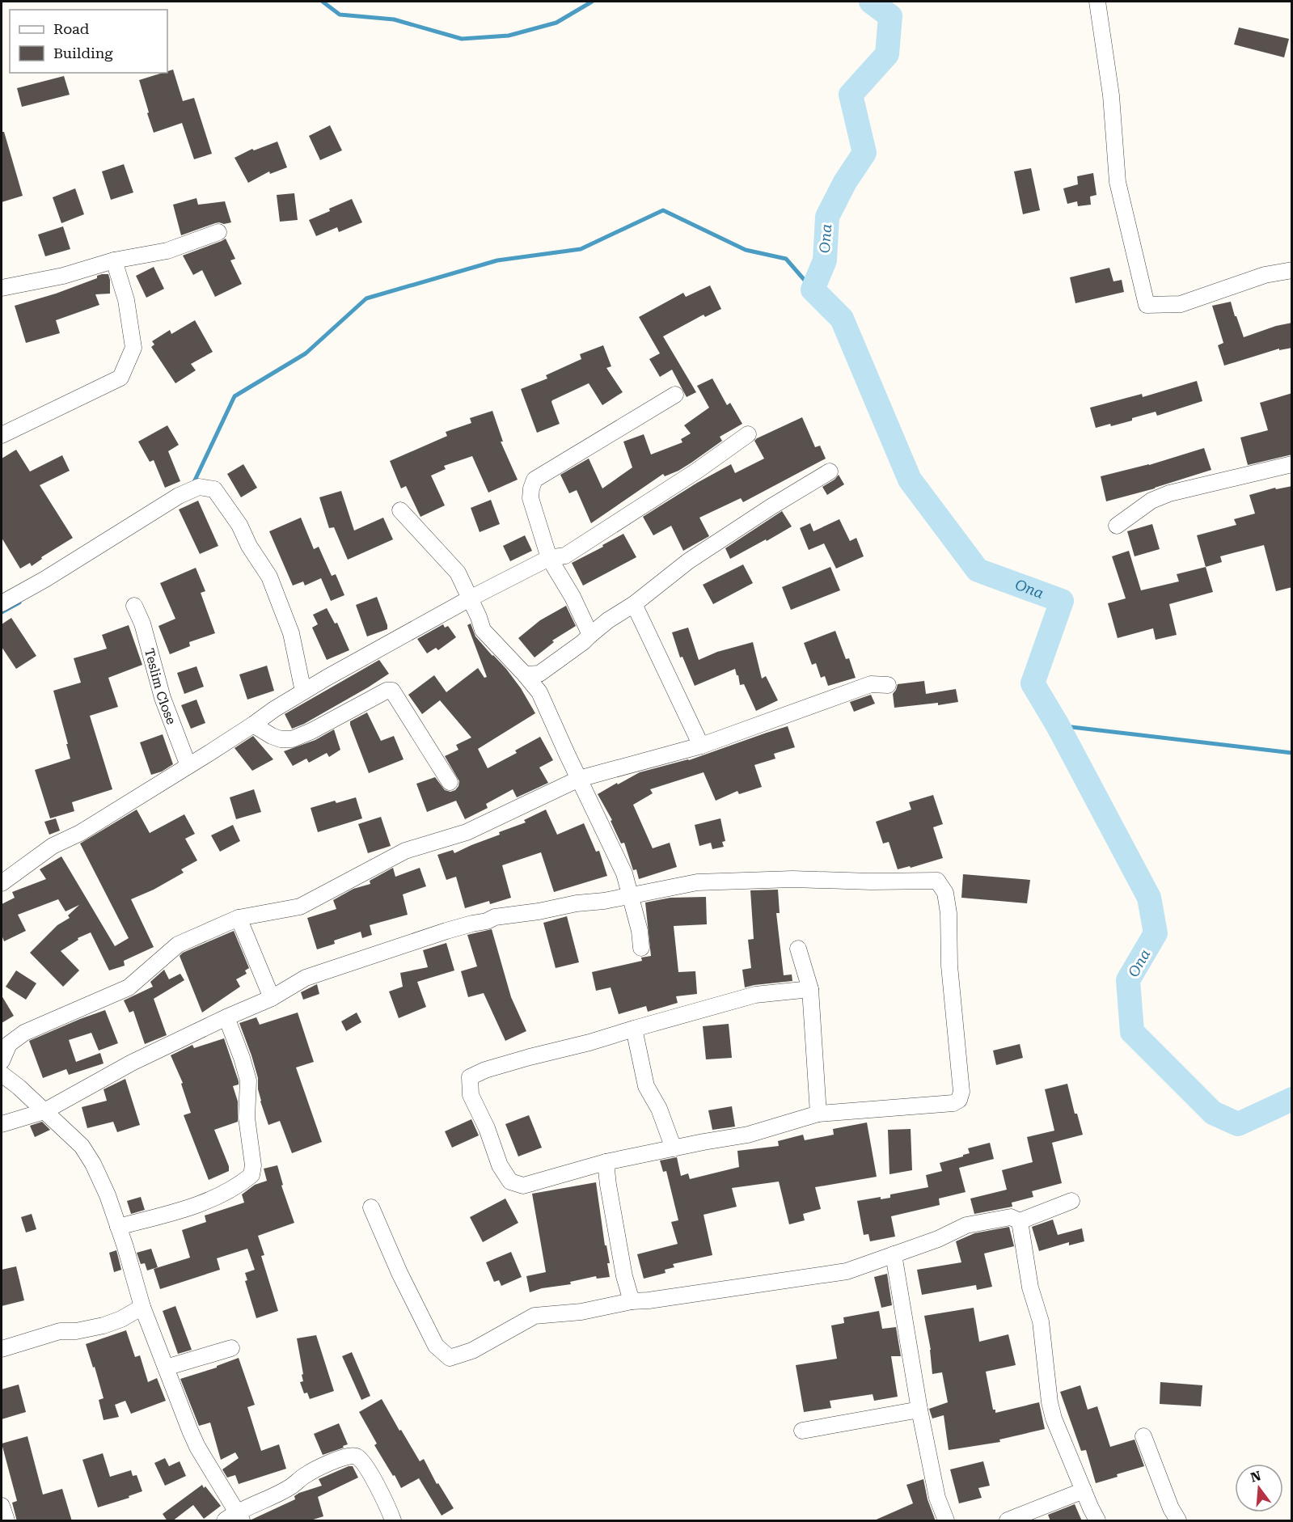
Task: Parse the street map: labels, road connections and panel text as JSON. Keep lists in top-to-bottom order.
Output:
{
  "streets": {
    "street": ["Teslim Close"]
  },
  "water": ["Ona"],
  "legend": ["Road", "Building"],
  "north": "top"
}
